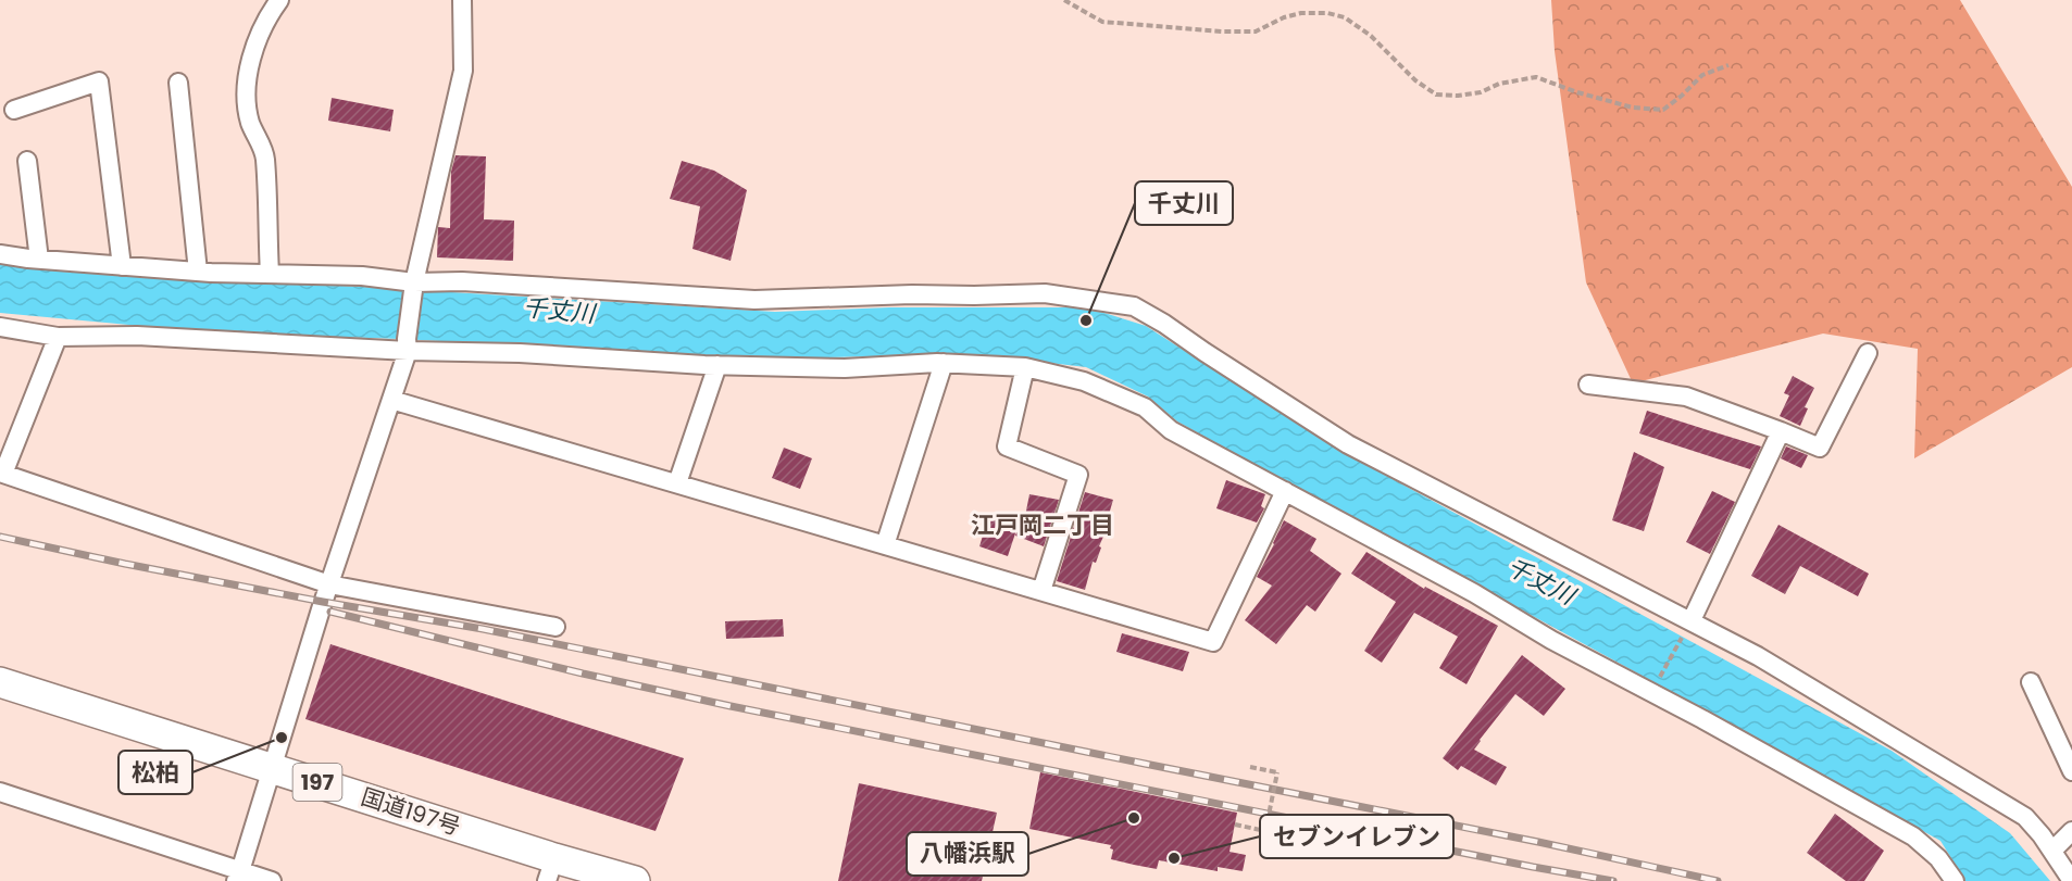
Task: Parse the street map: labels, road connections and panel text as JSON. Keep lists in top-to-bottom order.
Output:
{
  "streets": {
    "highway": ["197", "国道197号"]
  },
  "districts": ["江戸岡二丁目"],
  "water": ["千丈川"],
  "places": [
    "千丈川",
    "松柏",
    "八幡浜駅",
    "セブンイレブン"
  ]
}
